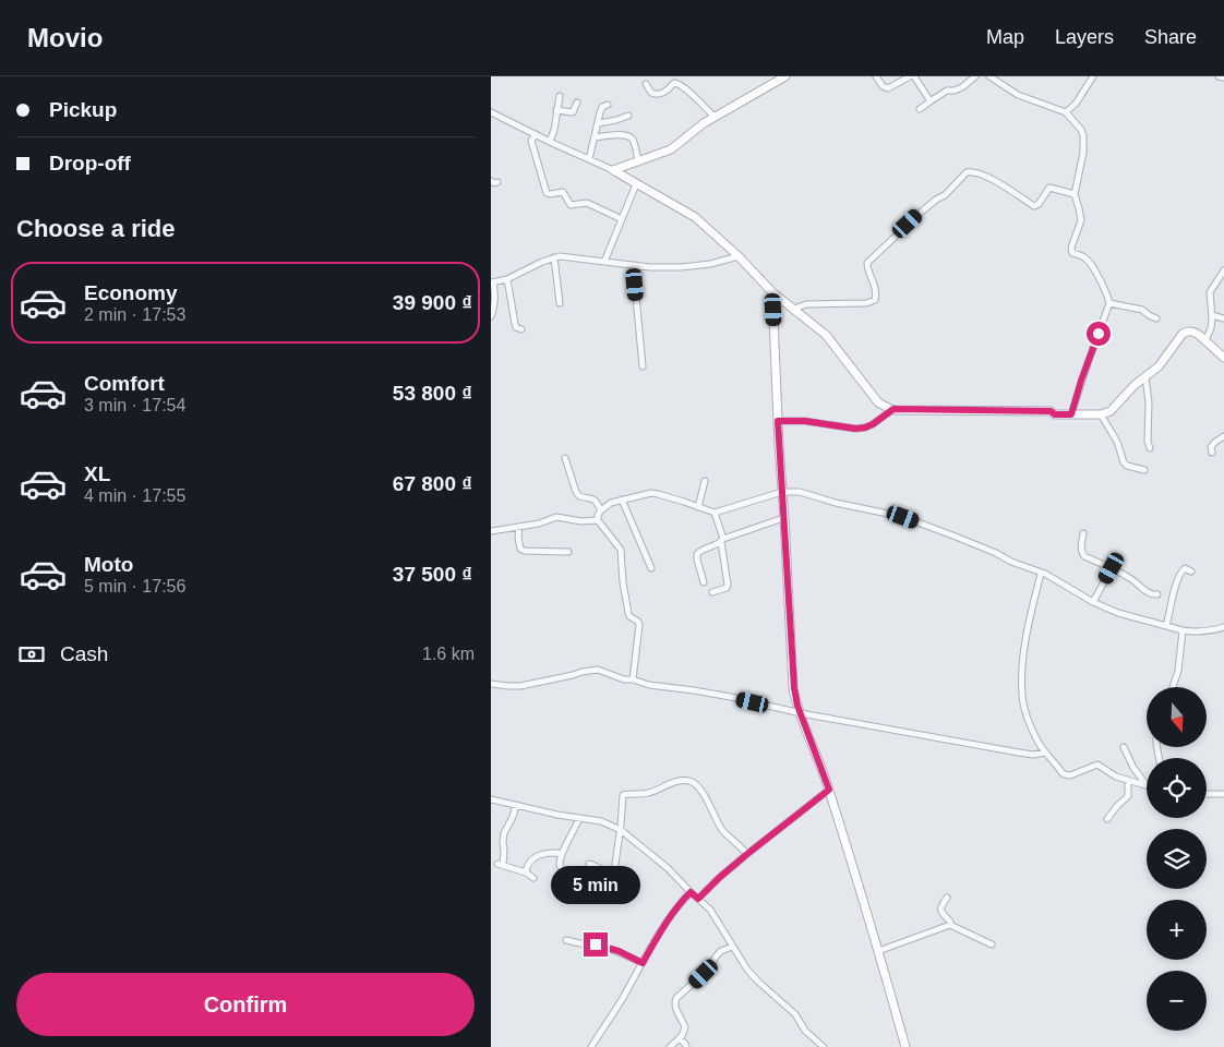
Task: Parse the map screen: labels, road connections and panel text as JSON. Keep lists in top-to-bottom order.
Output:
{
  "north": "bottom",
  "page": {
    "header": "Movio",
    "nav": ["Map", "Layers", "Share"],
    "banner": ["Pickup", "Drop-off"],
    "heading": "Choose a ride",
    "list": [
      {
        "name": "Economy",
        "note": "2 min · 17:53",
        "value": "39 900 ₫"
      },
      {
        "name": "Comfort",
        "note": "3 min · 17:54",
        "value": "53 800 ₫"
      },
      {
        "name": "XL",
        "note": "4 min · 17:55",
        "value": "67 800 ₫"
      },
      {
        "name": "Moto",
        "note": "5 min · 17:56",
        "value": "37 500 ₫"
      }
    ],
    "pay": ["Cash", "1.6 km"],
    "map_buttons": ["+", "−"],
    "bubble": "5 min",
    "buttons": "Confirm"
  }
}
